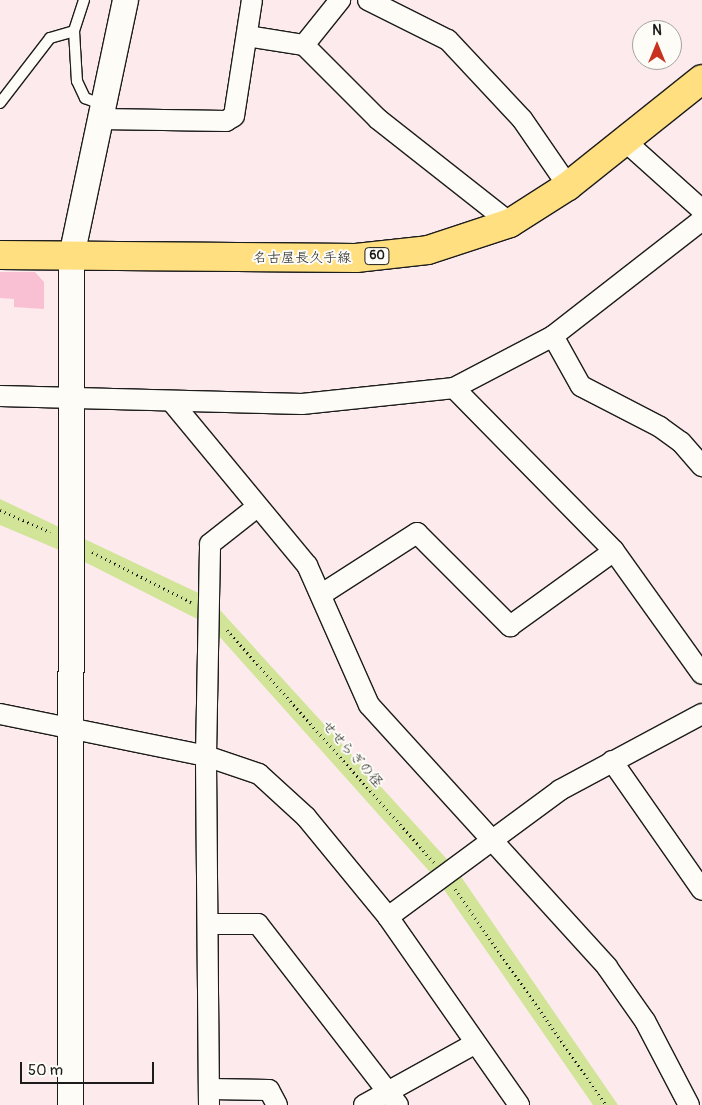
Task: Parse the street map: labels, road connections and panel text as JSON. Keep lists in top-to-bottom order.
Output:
{
  "streets": {
    "main road": ["60", "名古屋長久手線"],
    "path": ["せせらぎの径"]
  },
  "scale_bar": "50 m",
  "north": "top"
}
